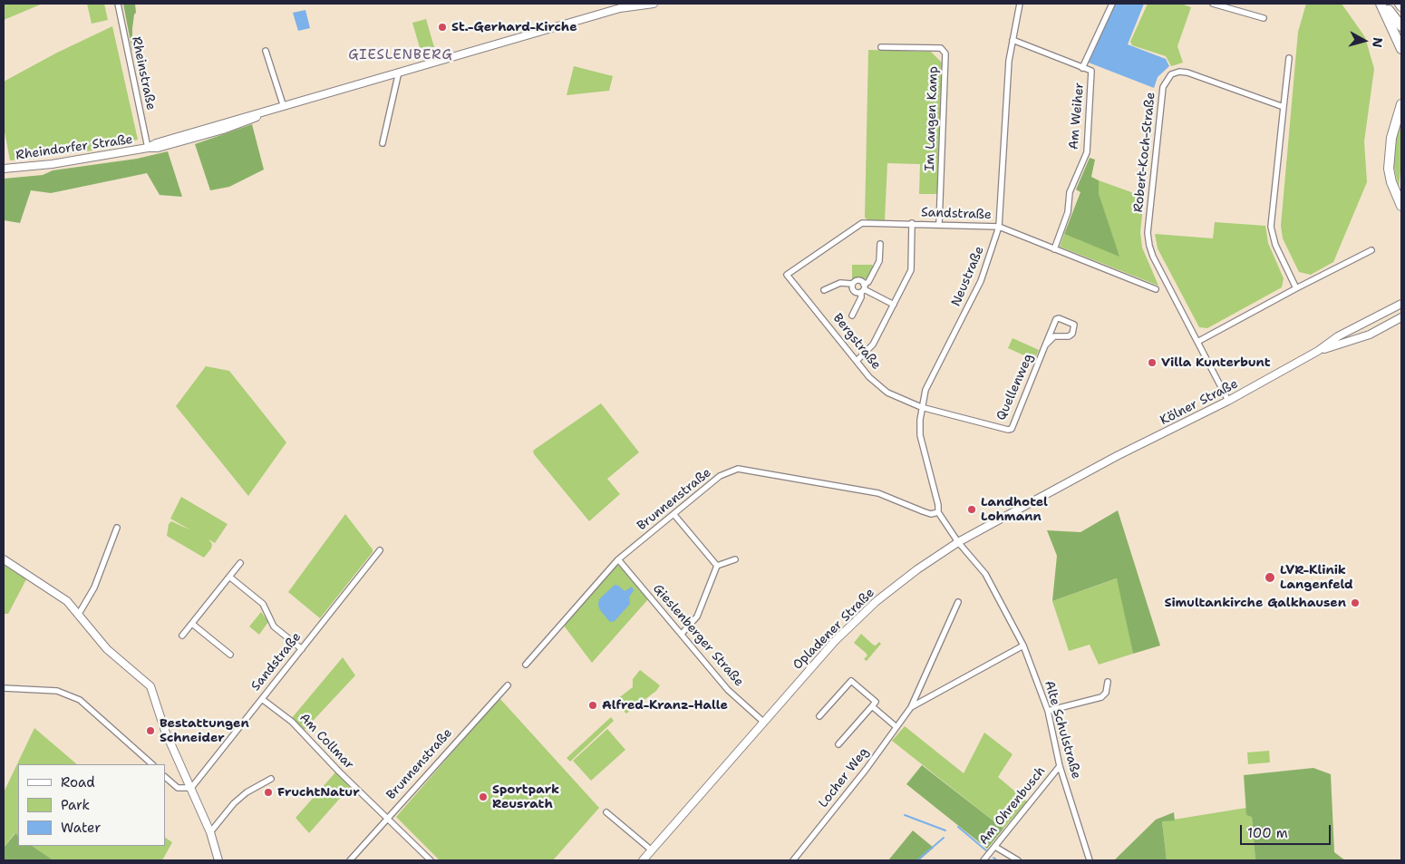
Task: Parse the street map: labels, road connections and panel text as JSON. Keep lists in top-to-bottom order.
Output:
{
  "streets": {
    "main road": ["Rheindorfer Straße", "Kölner Straße", "Opladener Straße"],
    "street": [
      "Rheinstraße",
      "Am Weiher",
      "Im Langen Kamp",
      "Robert-Koch-Straße",
      "Sandstraße",
      "Neustraße",
      "Bergstraße",
      "Quellenweg",
      "Brunnenstraße",
      "Gieslenberger Straße",
      "Alte Schulstraße",
      "Am Collmar",
      "Locher Weg",
      "Am Ohrenbusch"
    ]
  },
  "crossings": [
    ["Rheinstraße", "Rheindorfer Straße"],
    ["Am Weiher", "Sandstraße"],
    ["Am Weiher", "Neustraße"],
    ["Im Langen Kamp", "Sandstraße"],
    ["Robert-Koch-Straße", "Kölner Straße"],
    ["Sandstraße", "Neustraße"],
    ["Sandstraße", "Bergstraße"],
    ["Sandstraße", "Am Collmar"],
    ["Neustraße", "Bergstraße"],
    ["Neustraße", "Quellenweg"],
    ["Neustraße", "Brunnenstraße"],
    ["Neustraße", "Opladener Straße"],
    ["Neustraße", "Alte Schulstraße"],
    ["Bergstraße", "Quellenweg"],
    ["Kölner Straße", "Opladener Straße"],
    ["Brunnenstraße", "Gieslenberger Straße"],
    ["Brunnenstraße", "Am Collmar"],
    ["Opladener Straße", "Gieslenberger Straße"],
    ["Opladener Straße", "Alte Schulstraße"],
    ["Alte Schulstraße", "Locher Weg"],
    ["Alte Schulstraße", "Am Ohrenbusch"]
  ],
  "districts": ["GIESLENBERG"],
  "places": [
    "St.-Gerhard-Kirche",
    "Villa Kunterbunt",
    "Landhotel Lohmann",
    "LVR-Klinik Langenfeld",
    "Simultankirche Galkhausen",
    "Alfred-Kranz-Halle",
    "Bestattungen Schneider",
    "FruchtNatur",
    "Sportpark Reusrath"
  ],
  "legend": ["Road", "Park", "Water"],
  "scale_bar": "100 m",
  "north": "right"
}
